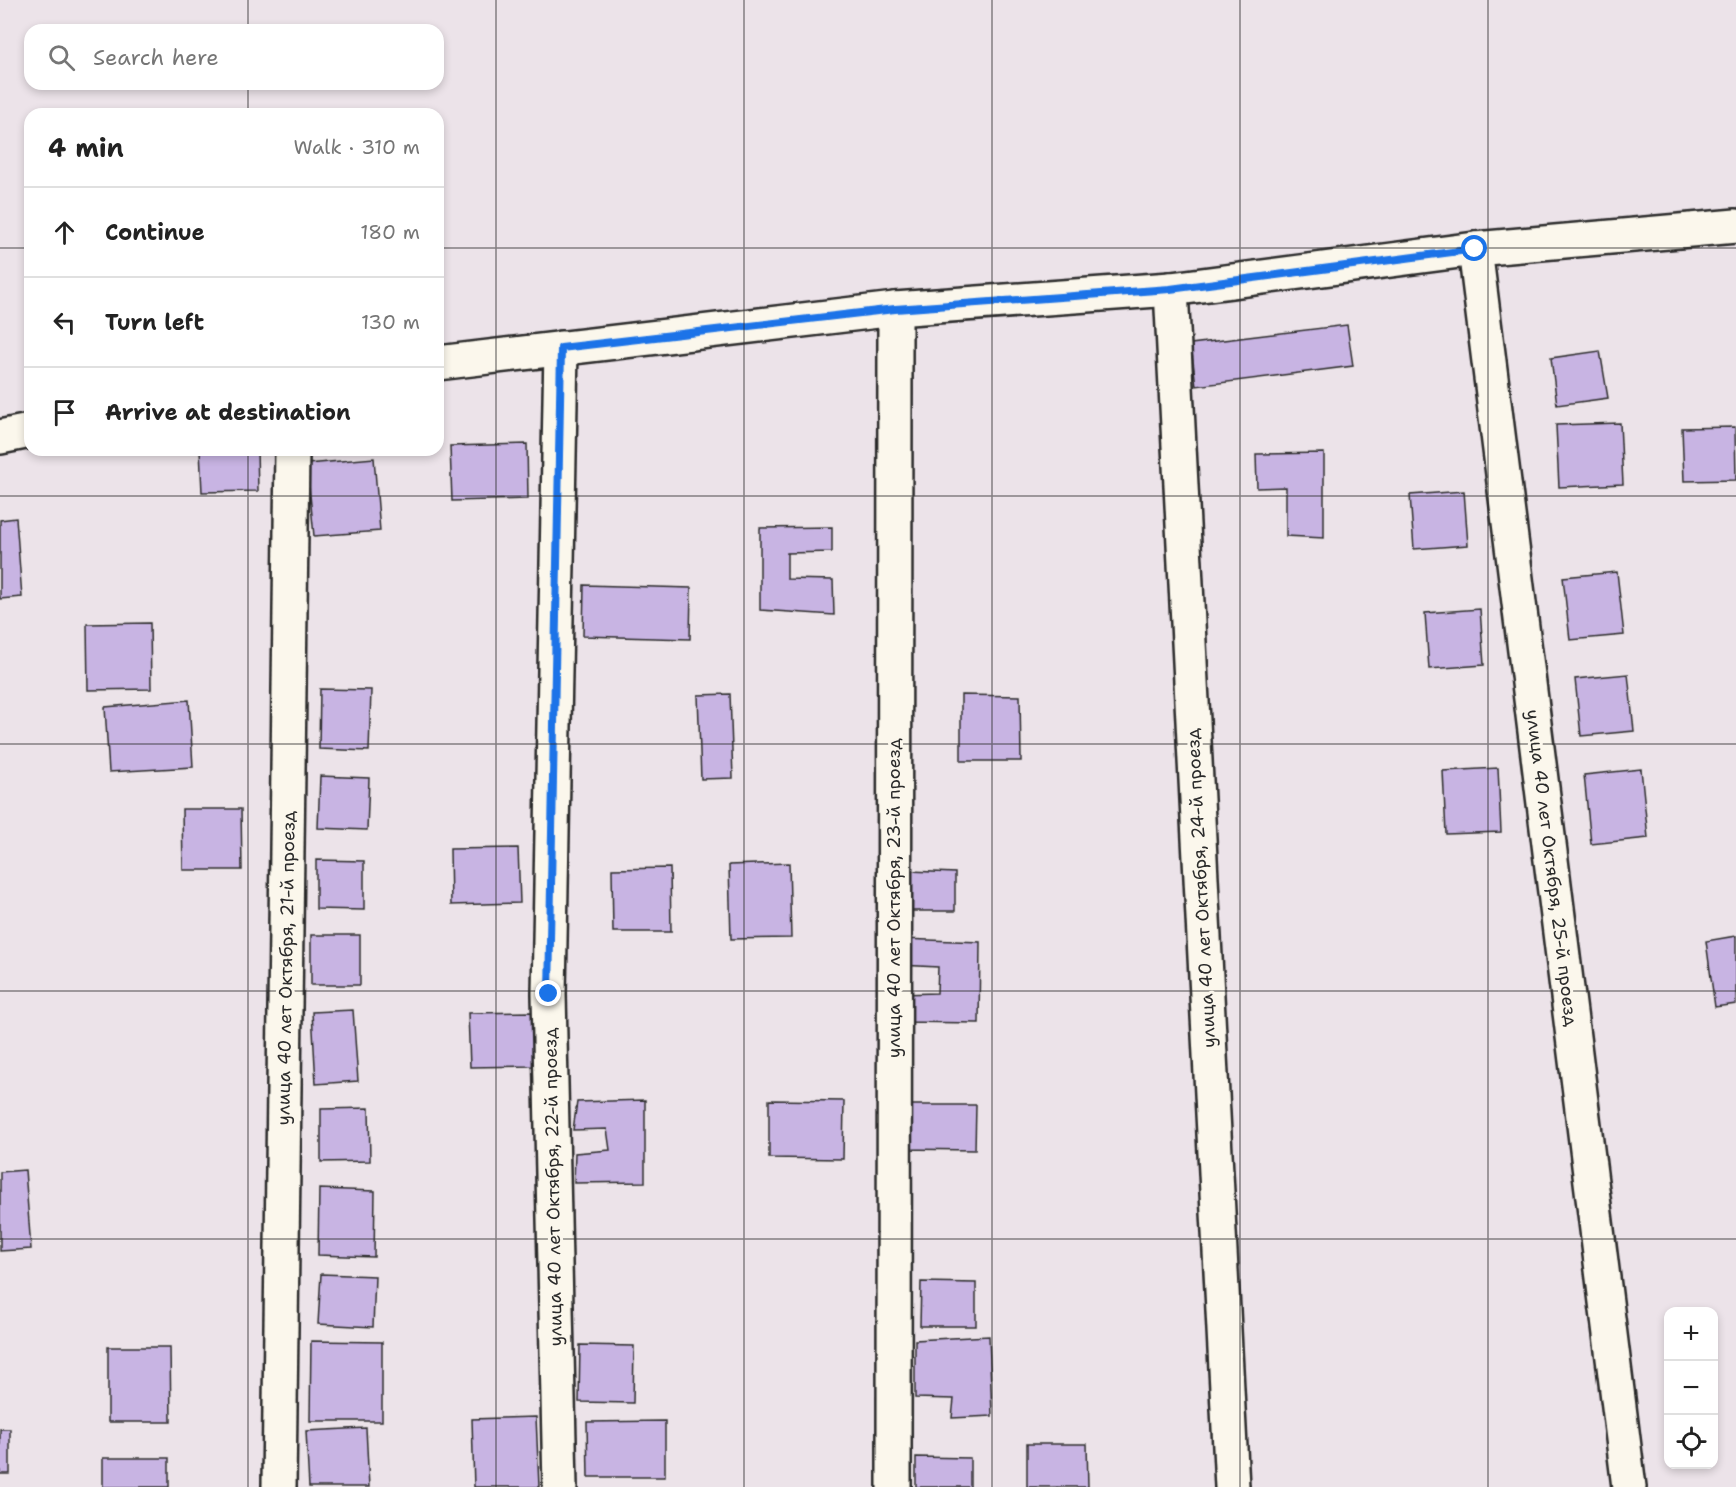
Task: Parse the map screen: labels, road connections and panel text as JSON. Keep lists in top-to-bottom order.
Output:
{
  "streets": {
    "street": [
      "улица 40 лет Октября, 25-й проезд",
      "улица 40 лет Октября, 24-й проезд",
      "улица 40 лет Октября, 23-й проезд",
      "улица 40 лет Октября, 21-й проезд",
      "улица 40 лет Октября, 22-й проезд"
    ]
  },
  "page": {
    "search": "Search here",
    "heading": ["4 min", "Walk · 310 m"],
    "list": [
      ["Continue", "180 m"],
      ["Turn left", "130 m"],
      "Arrive at destination"
    ],
    "map_buttons": ["+", "−"]
  }
}
